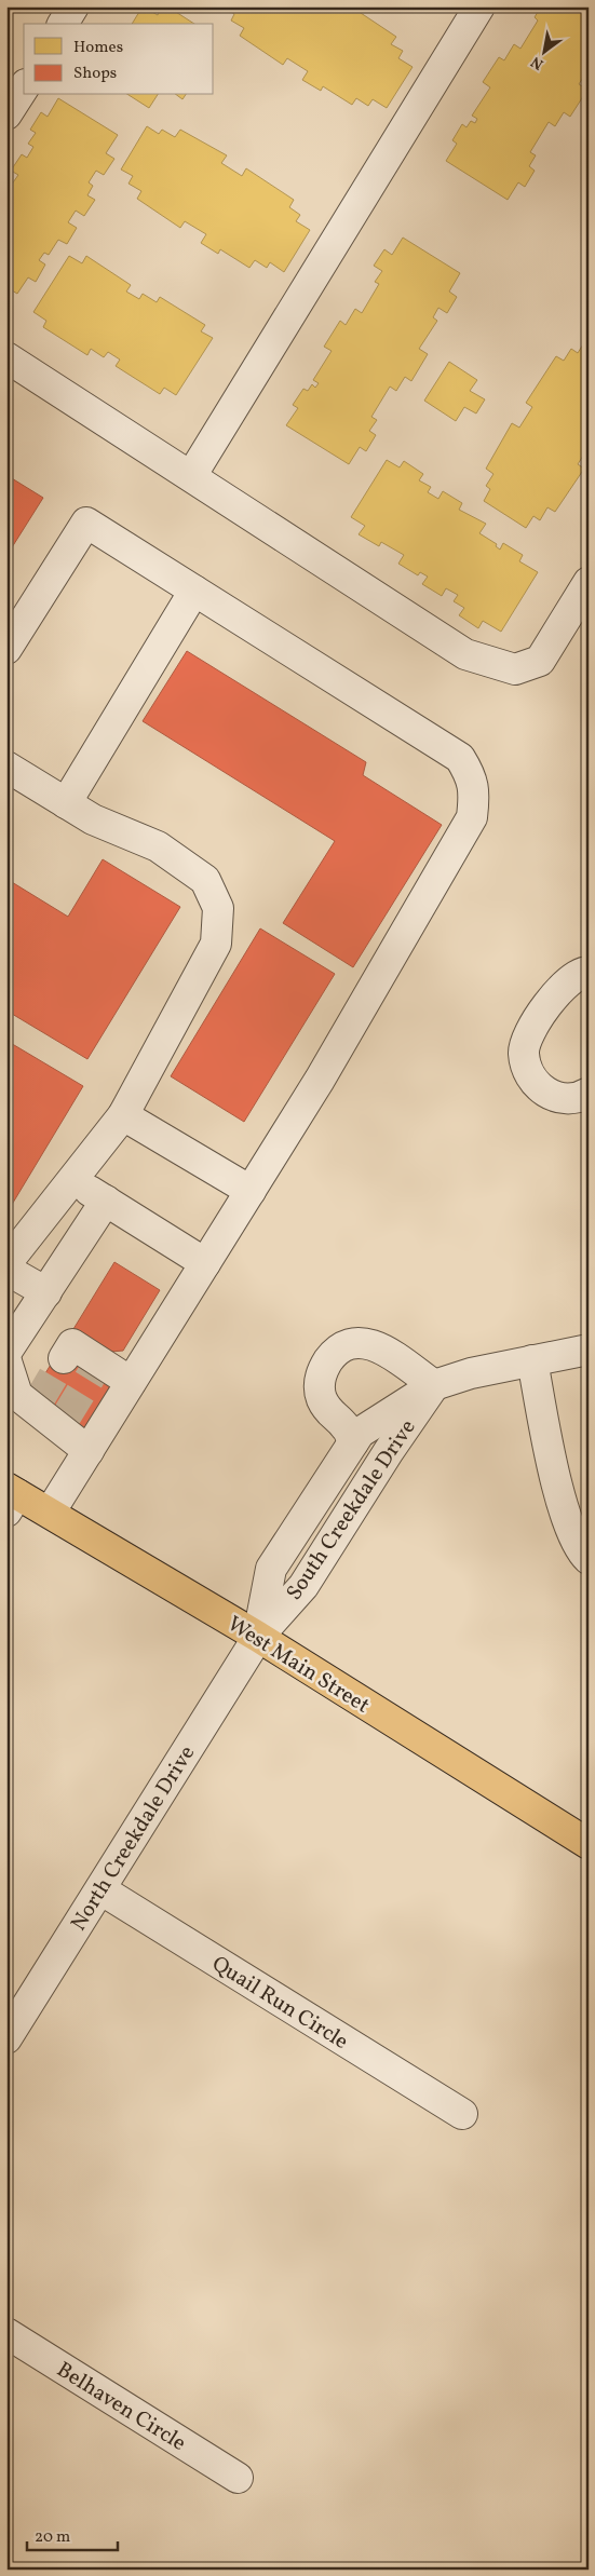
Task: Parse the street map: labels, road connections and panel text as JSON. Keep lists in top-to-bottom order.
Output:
{
  "streets": {
    "main road": ["West Main Street"],
    "street": [
      "South Creekdale Drive",
      "North Creekdale Drive",
      "Quail Run Circle",
      "Belhaven Circle"
    ]
  },
  "crossings": [
    ["South Creekdale Drive", "West Main Street"],
    ["South Creekdale Drive", "North Creekdale Drive"],
    ["West Main Street", "North Creekdale Drive"],
    ["North Creekdale Drive", "Quail Run Circle"]
  ],
  "legend": ["Homes", "Shops"],
  "scale_bar": "20 m",
  "north": "bottom left"
}
